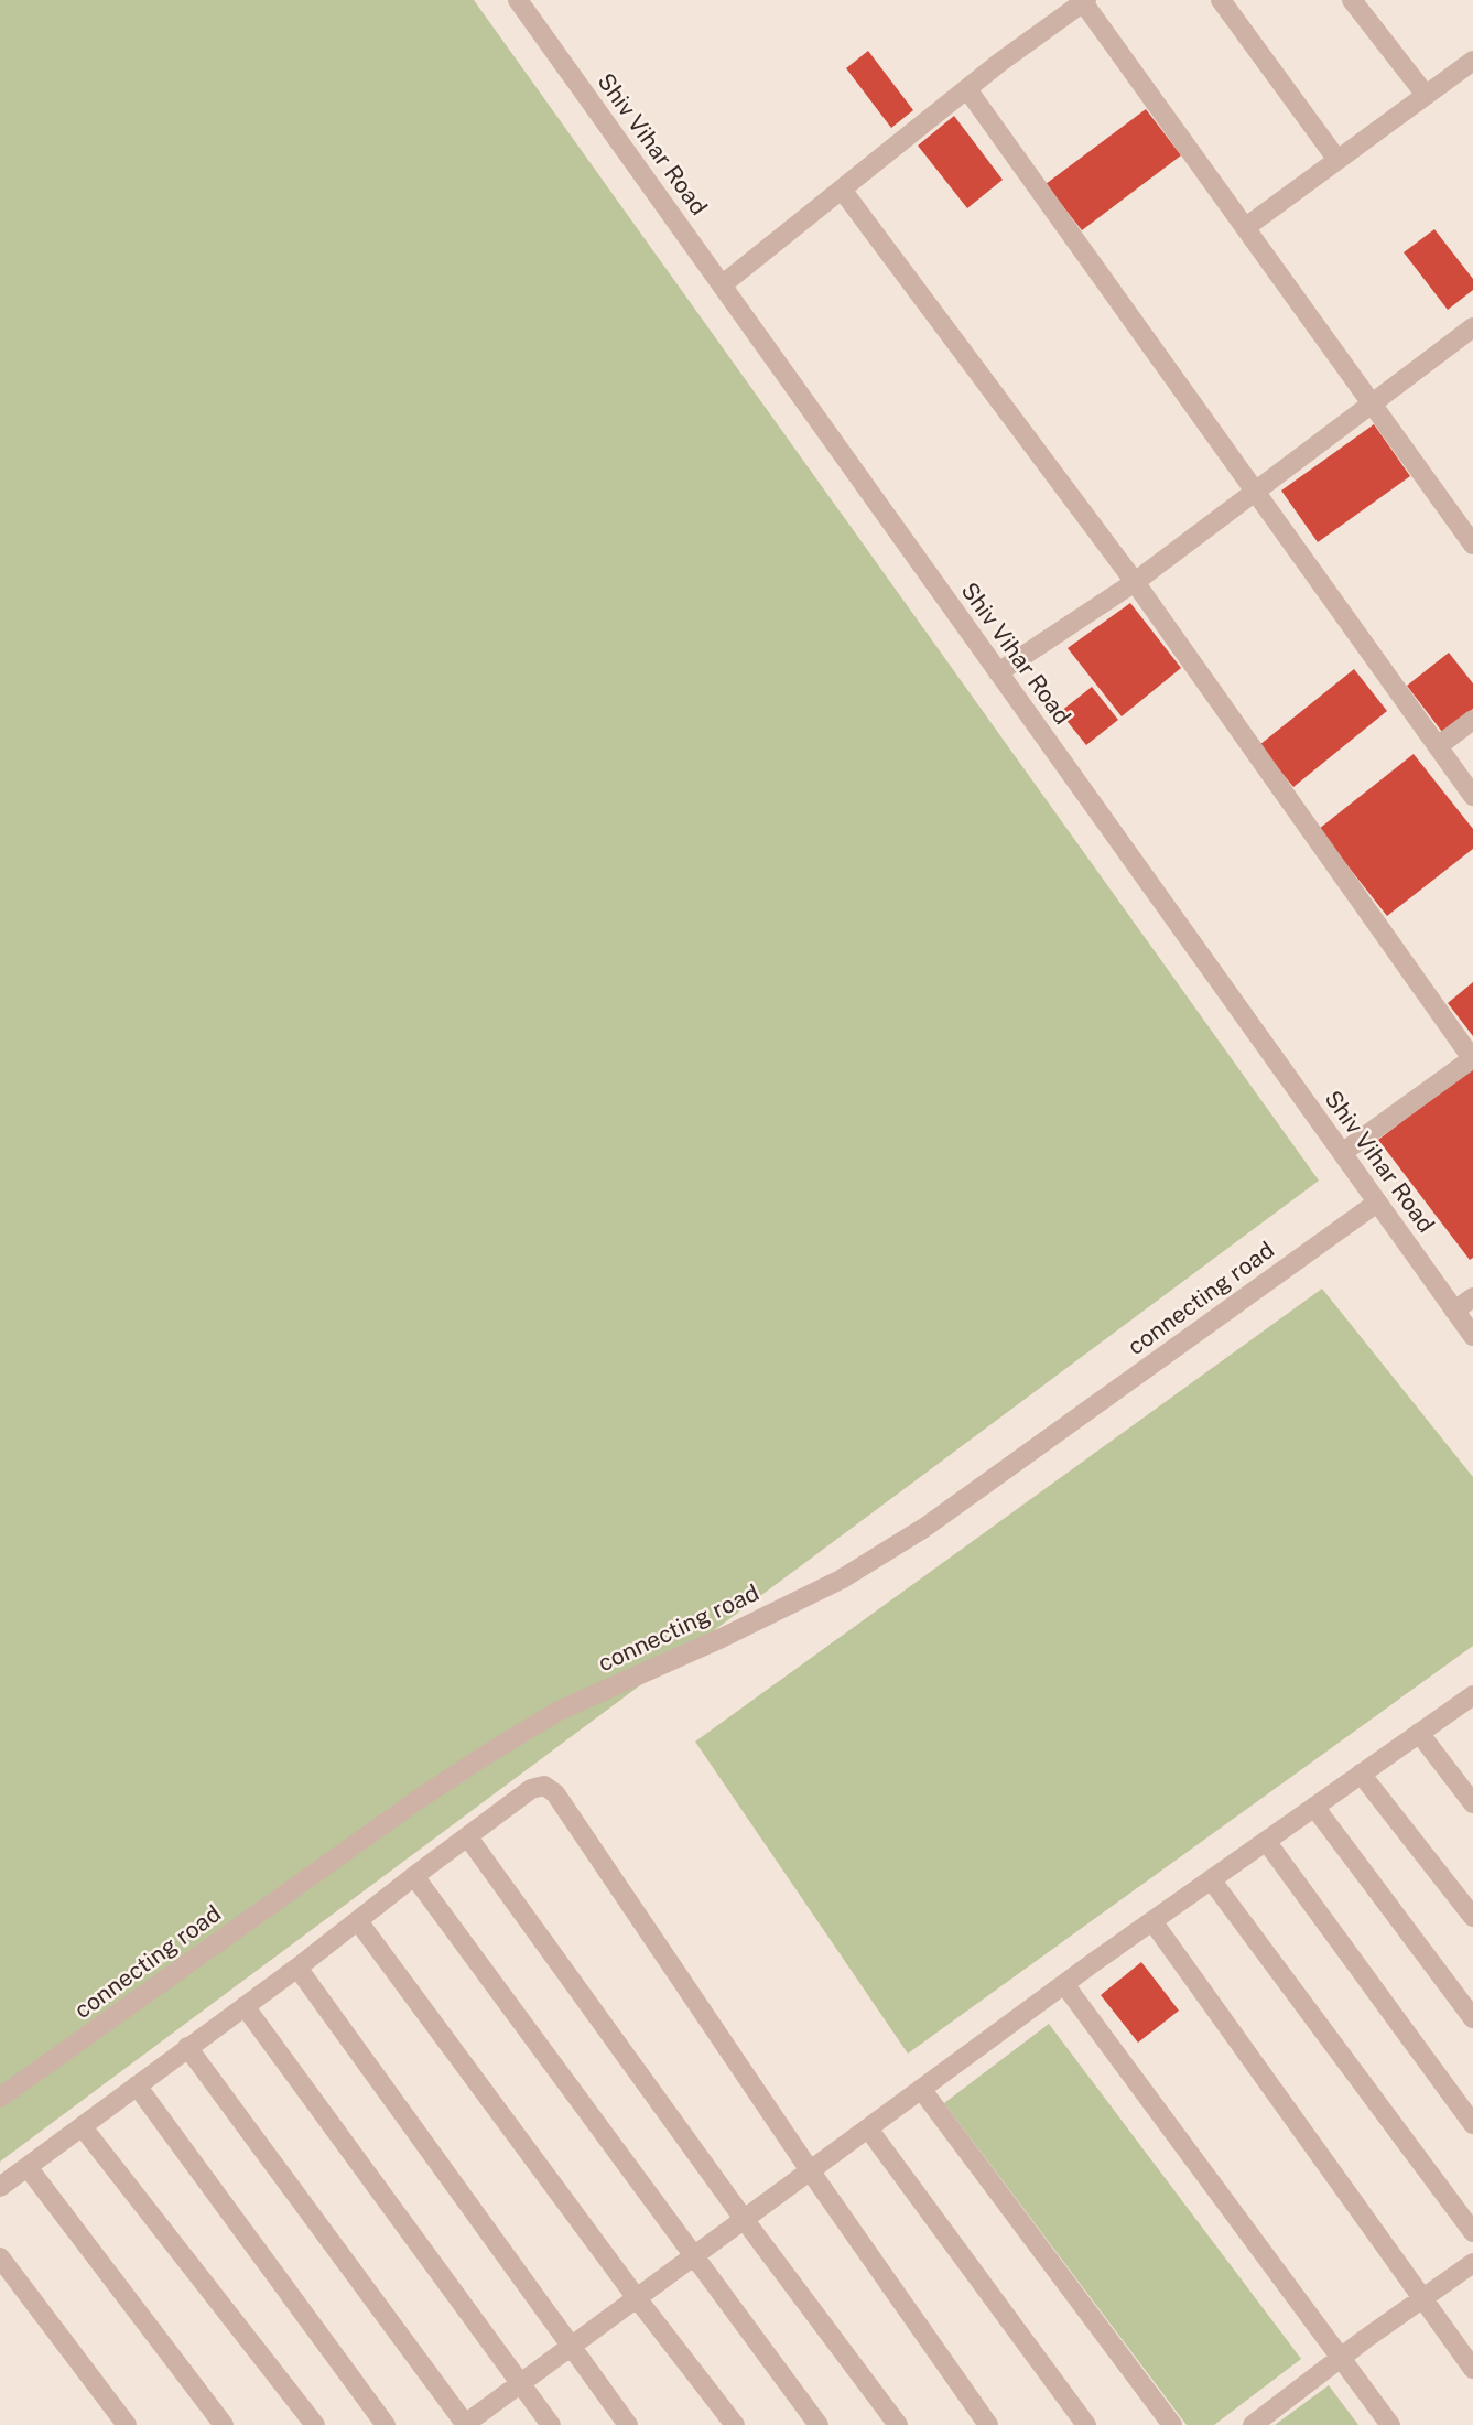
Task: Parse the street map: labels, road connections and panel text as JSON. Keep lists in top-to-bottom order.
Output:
{
  "streets": {
    "street": ["Shiv Vihar Road", "connecting road"]
  },
  "crossings": [
    ["Shiv Vihar Road", "connecting road"]
  ]
}
